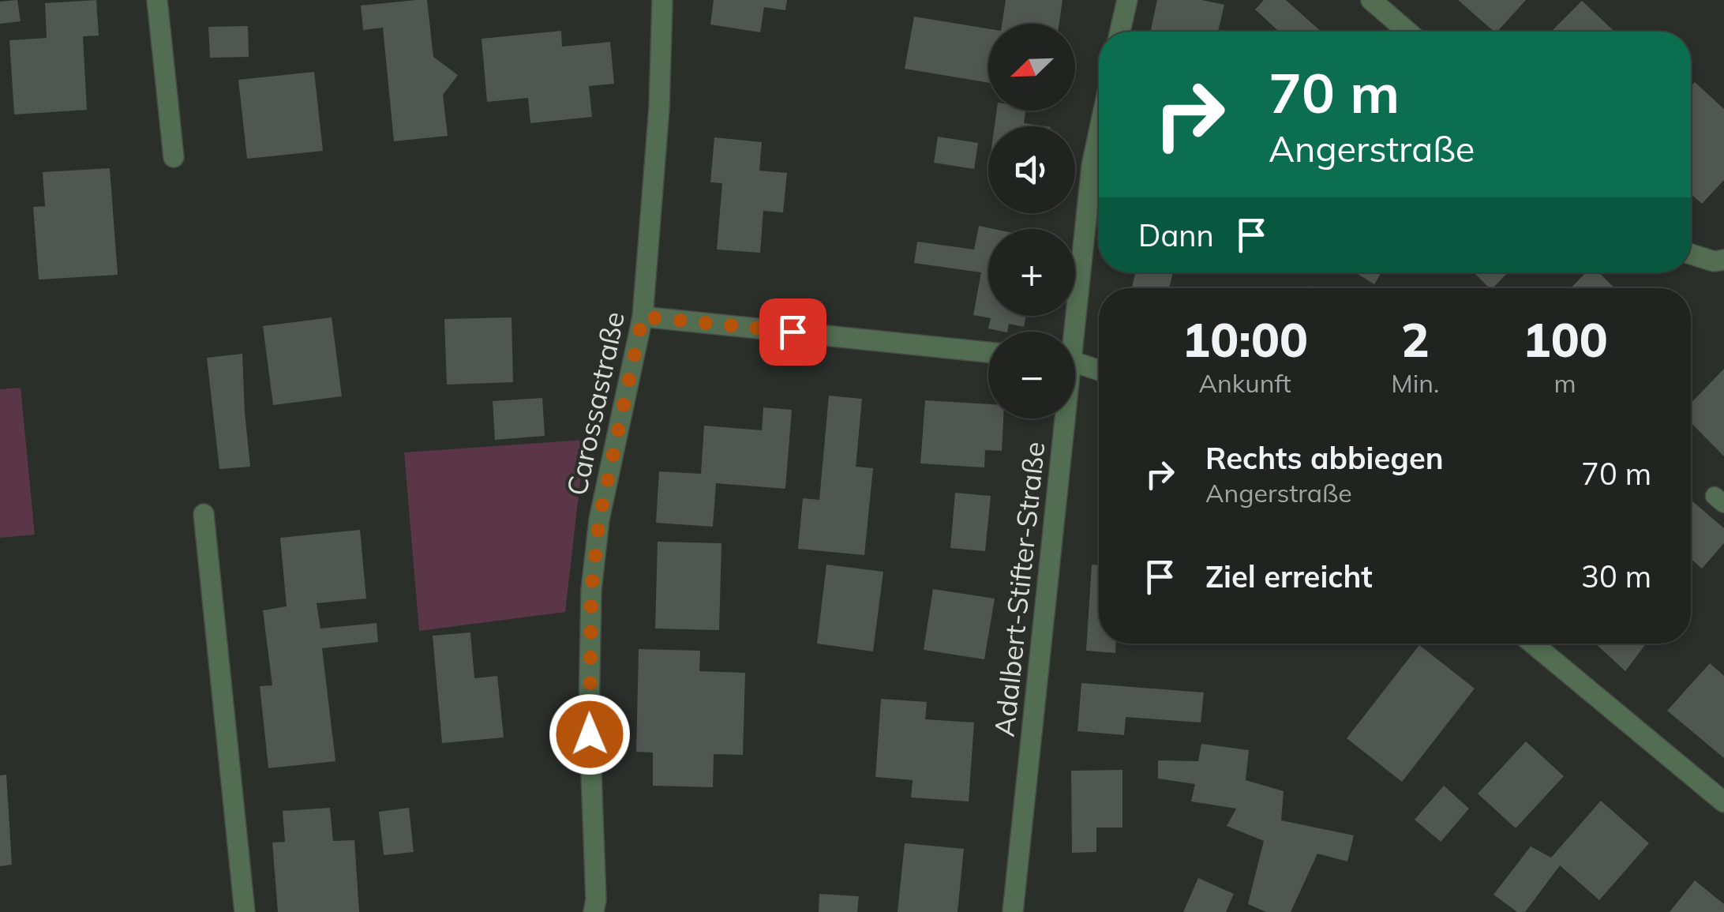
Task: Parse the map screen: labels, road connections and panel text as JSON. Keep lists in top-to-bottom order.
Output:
{
  "streets": {
    "street": ["Carossastraße", "Adalbert-Stifter-Straße"]
  },
  "north": "bottom left",
  "page": {
    "map_buttons": ["+", "−"],
    "turn": ["70 m", "Angerstraße"],
    "then": "Dann",
    "eta": [
      "10:00",
      "Ankunft",
      "2",
      "Min.",
      "100",
      "m"
    ],
    "list": [
      {
        "name": "Rechts abbiegen",
        "note": "Angerstraße",
        "value": "70 m"
      },
      {
        "name": "Ziel erreicht",
        "value": "30 m"
      }
    ]
  }
}
